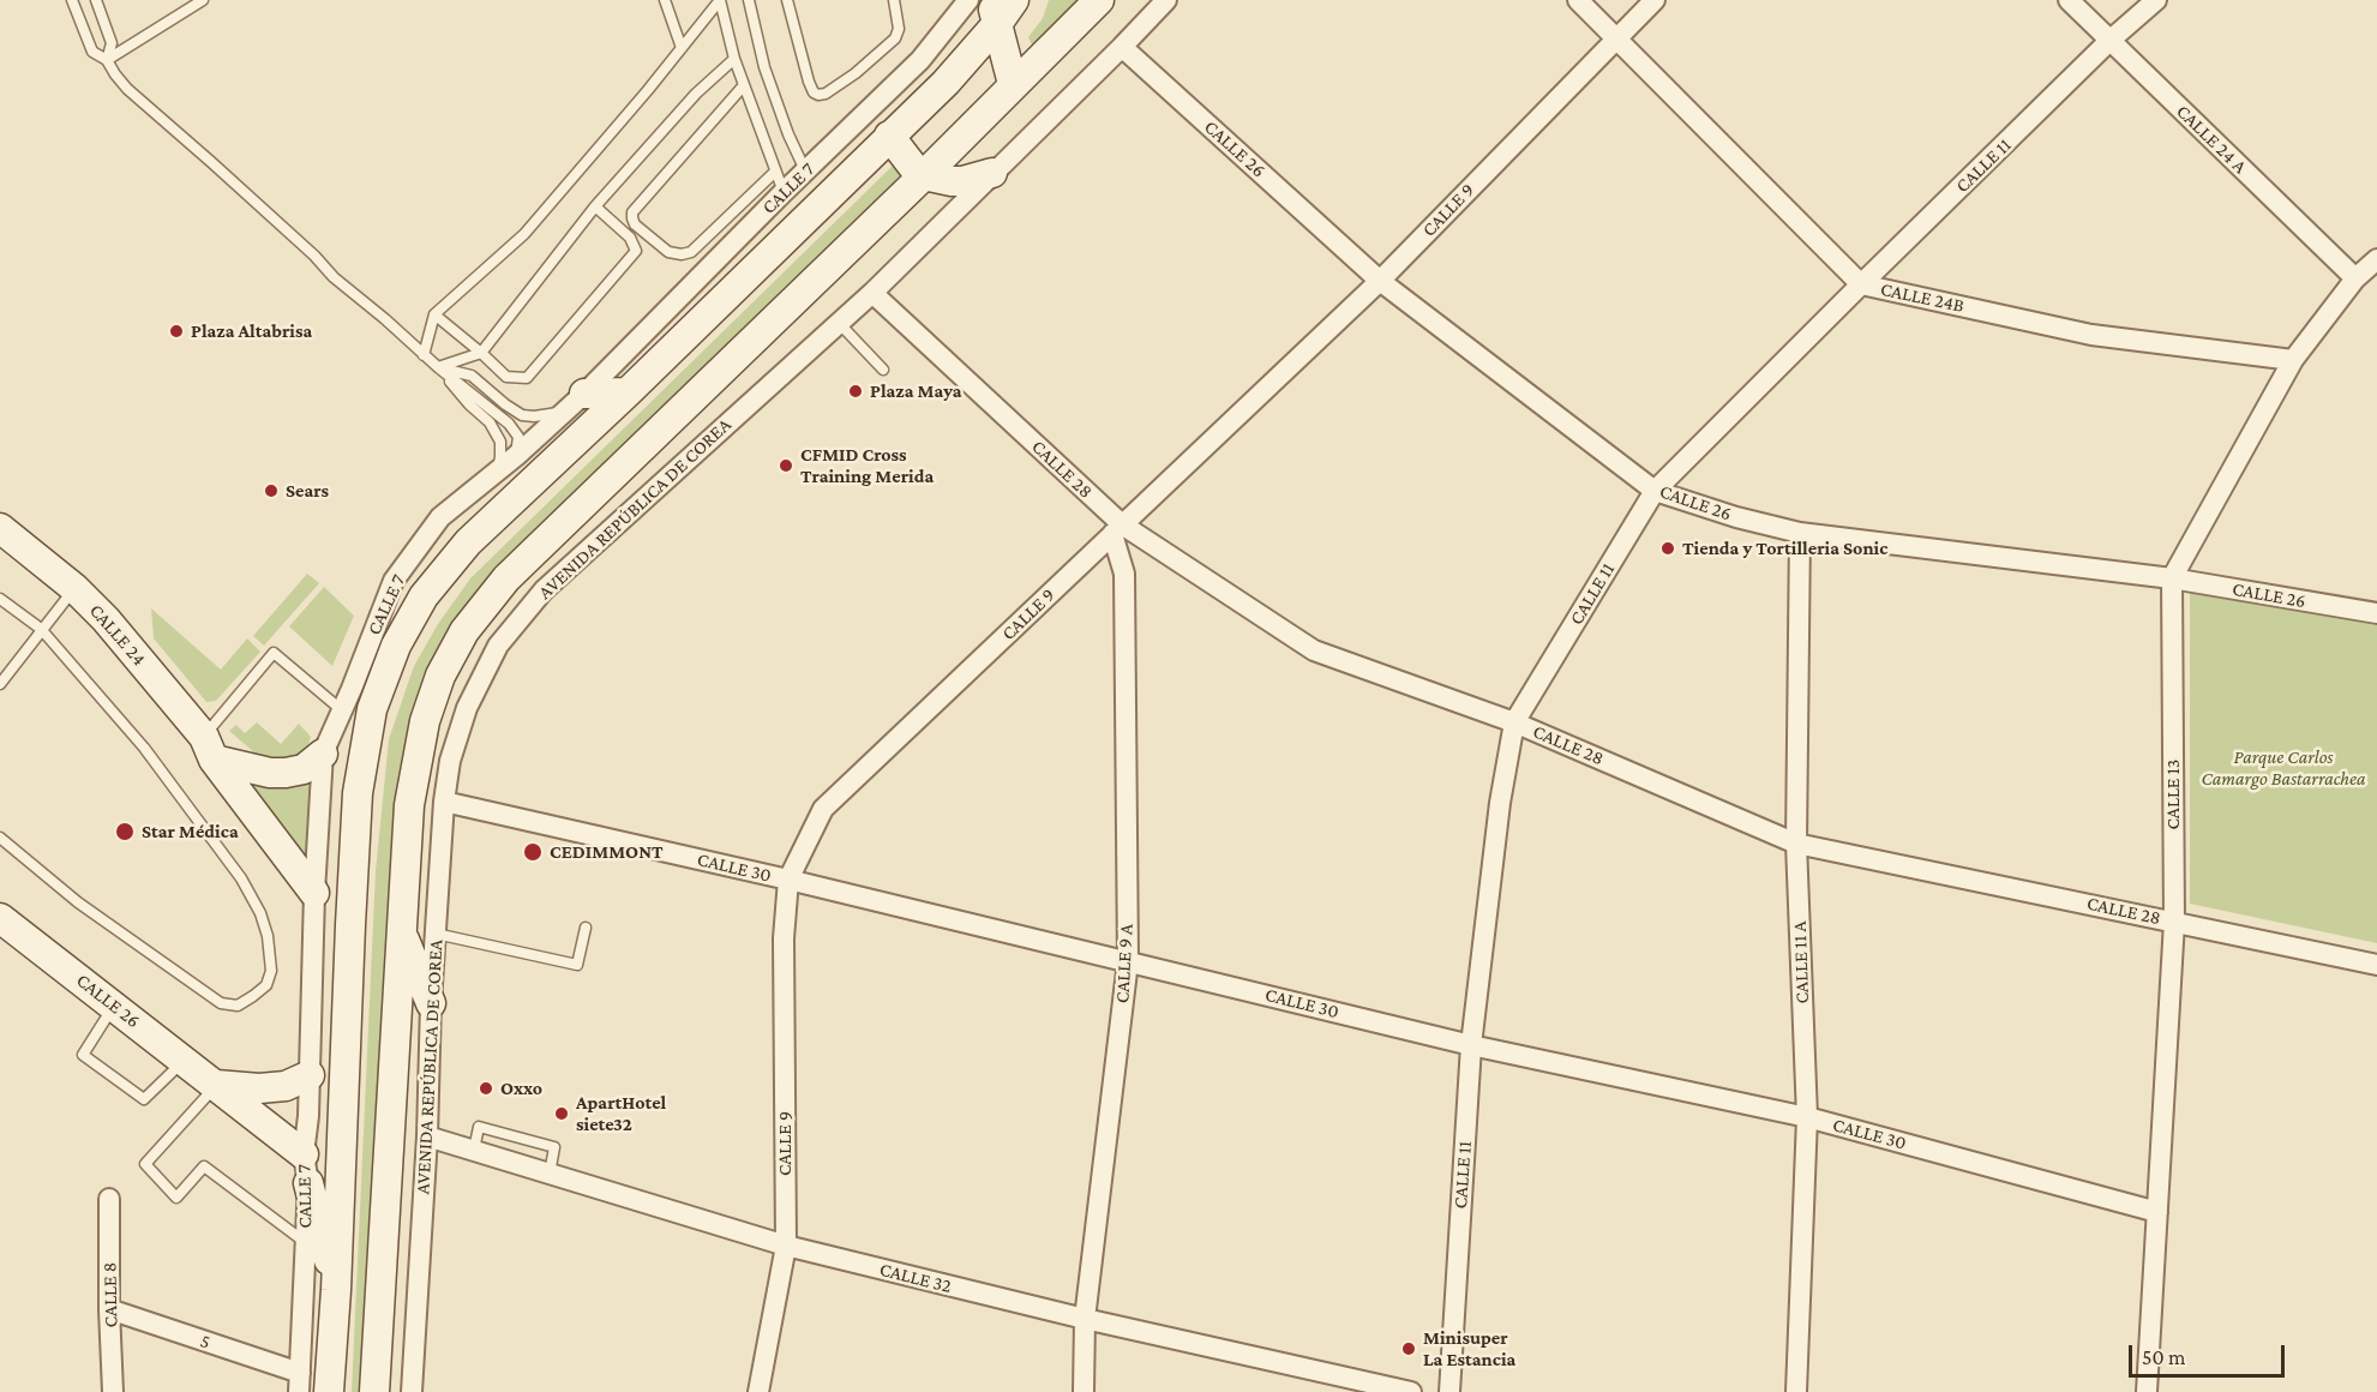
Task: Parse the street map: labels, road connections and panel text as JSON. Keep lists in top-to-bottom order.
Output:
{
  "streets": {
    "main road": ["CALLE 26", "AVENIDA REPÚBLICA DE COREA", "CALLE 24"],
    "street": [
      "CALLE 24 A",
      "CALLE 11",
      "CALLE 7",
      "CALLE 9",
      "CALLE 24B",
      "CALLE 28",
      "CALLE 13",
      "CALLE 30",
      "CALLE 11 A",
      "CALLE 9 A",
      "CALLE 32",
      "CALLE 8",
      "5"
    ]
  },
  "crossings": [
    ["CALLE 24 A", "CALLE 11"],
    ["CALLE 24 A", "CALLE 13"],
    ["CALLE 26", "CALLE 11"],
    ["CALLE 26", "CALLE 7"],
    ["CALLE 26", "CALLE 9"],
    ["CALLE 26", "AVENIDA REPÚBLICA DE COREA"],
    ["CALLE 26", "CALLE 13"],
    ["CALLE 26", "CALLE 11 A"],
    ["CALLE 11", "CALLE 24B"],
    ["CALLE 11", "CALLE 28"],
    ["CALLE 11", "CALLE 30"],
    ["CALLE 7", "CALLE 24"],
    ["CALLE 7", "5"],
    ["CALLE 9", "CALLE 24B"],
    ["CALLE 9", "CALLE 28"],
    ["CALLE 9", "CALLE 30"],
    ["CALLE 9", "CALLE 9 A"],
    ["CALLE 9", "CALLE 32"],
    ["CALLE 24B", "CALLE 13"],
    ["CALLE 28", "AVENIDA REPÚBLICA DE COREA"],
    ["CALLE 28", "CALLE 13"],
    ["CALLE 28", "CALLE 11 A"],
    ["CALLE 28", "CALLE 9 A"],
    ["AVENIDA REPÚBLICA DE COREA", "CALLE 30"],
    ["AVENIDA REPÚBLICA DE COREA", "CALLE 32"],
    ["CALLE 13", "CALLE 30"],
    ["CALLE 30", "CALLE 11 A"],
    ["CALLE 30", "CALLE 9 A"],
    ["CALLE 9 A", "CALLE 32"],
    ["CALLE 8", "5"]
  ],
  "parks": ["Parque Carlos Camargo Bastarrachea"],
  "places": [
    "Plaza Altabrisa",
    "Plaza Maya",
    "CFMID Cross Training Merida",
    "Sears",
    "Tienda y Tortilleria Sonic",
    "Star Médica",
    "CEDIMMONT",
    "Oxxo",
    "ApartHotel siete32",
    "Minisuper La Estancia"
  ],
  "scale_bar": "50 m"
}
